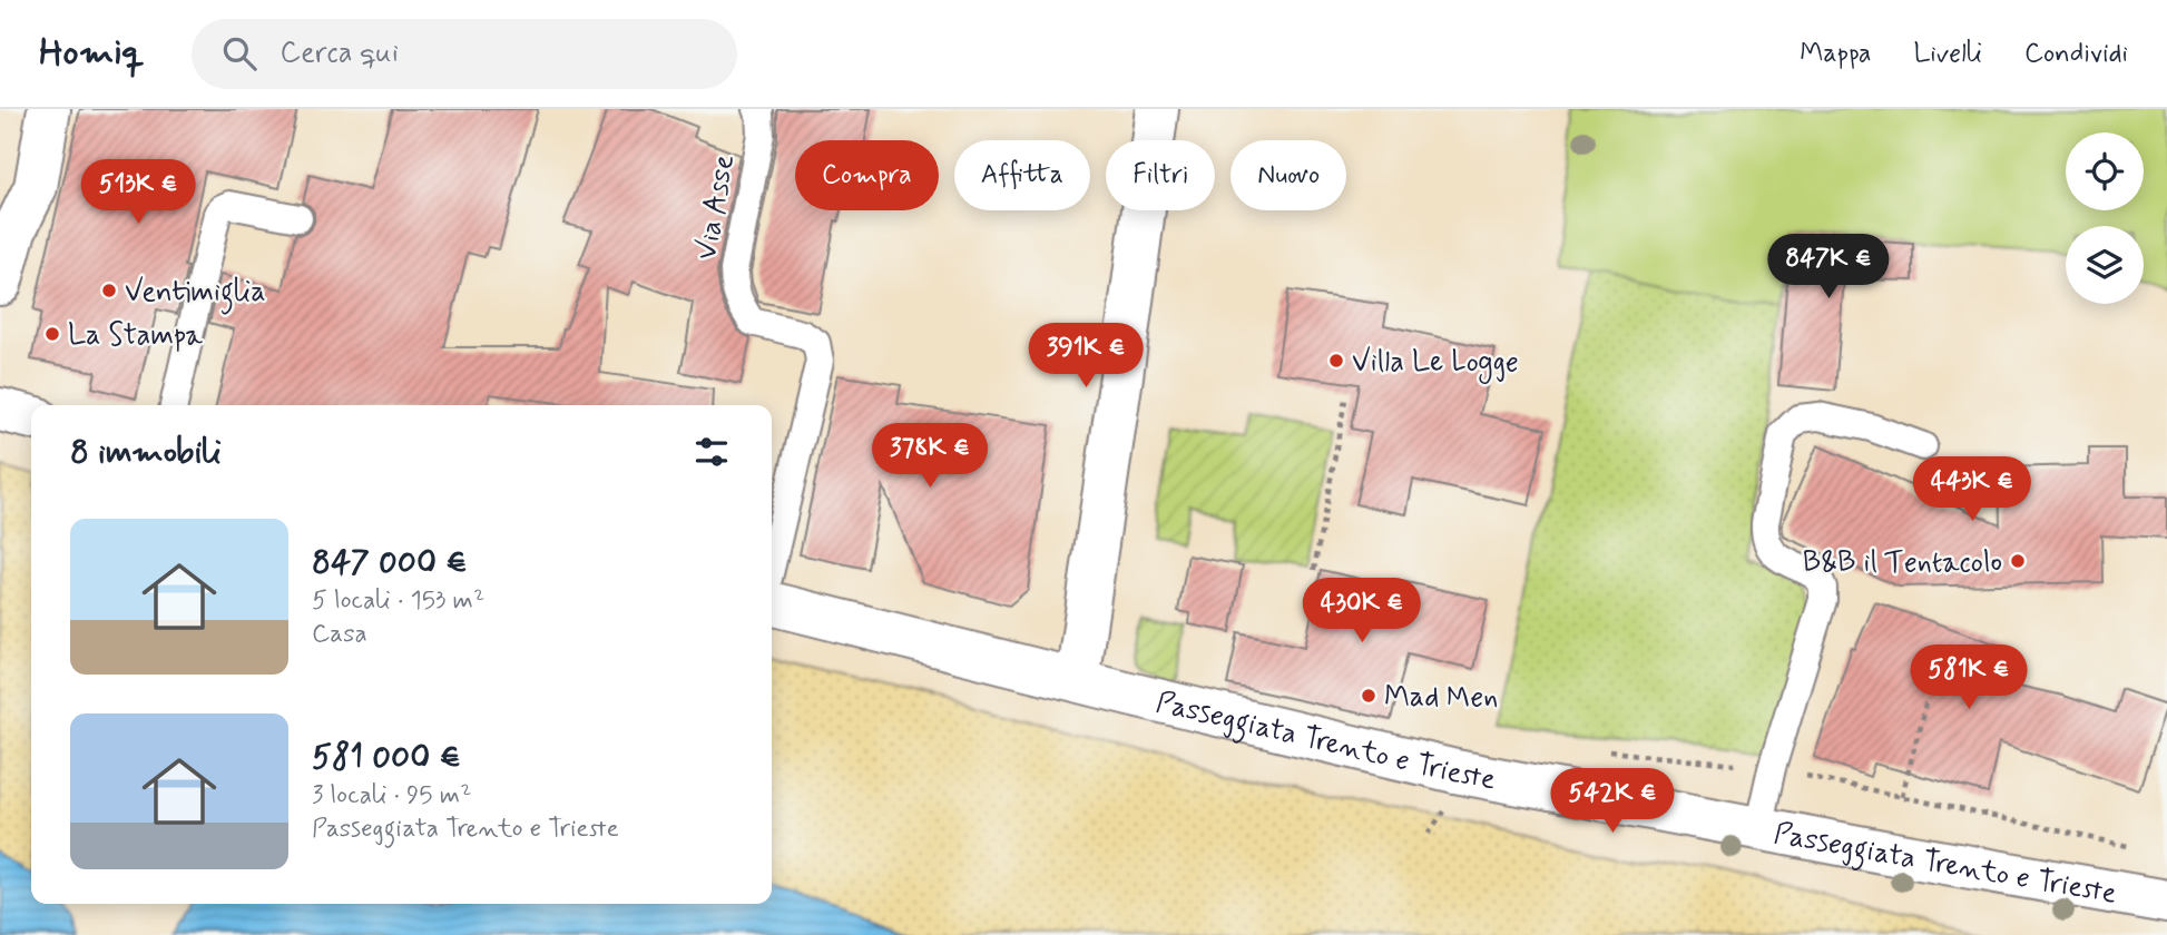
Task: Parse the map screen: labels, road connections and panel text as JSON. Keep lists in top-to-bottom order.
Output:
{
  "streets": {
    "street": ["Passeggiata Trento e Trieste"],
    "lane": ["Via Asse"]
  },
  "places": [
    "Ventimiglia",
    "La Stampa",
    "Villa Le Logge",
    "B&B il Tentacolo",
    "Mad Men"
  ],
  "page": {
    "header": "Homiq",
    "search": "Cerca qui",
    "nav": ["Mappa", "Livelli", "Condividi"],
    "chip": [
      "Compra",
      "Affitta",
      "Filtri",
      "Nuovo"
    ],
    "price": [
      "513K €",
      "847K €",
      "391K €",
      "378K €",
      "443K €",
      "430K €",
      "581K €",
      "542K €"
    ],
    "heading": "8 immobili",
    "list": [
      {
        "name": "847 000 €",
        "note": "5 locali · 153 m² · Casa"
      },
      {
        "name": "581 000 €",
        "note": "3 locali · 95 m² · Passeggiata Trento e Trieste"
      }
    ]
  }
}
